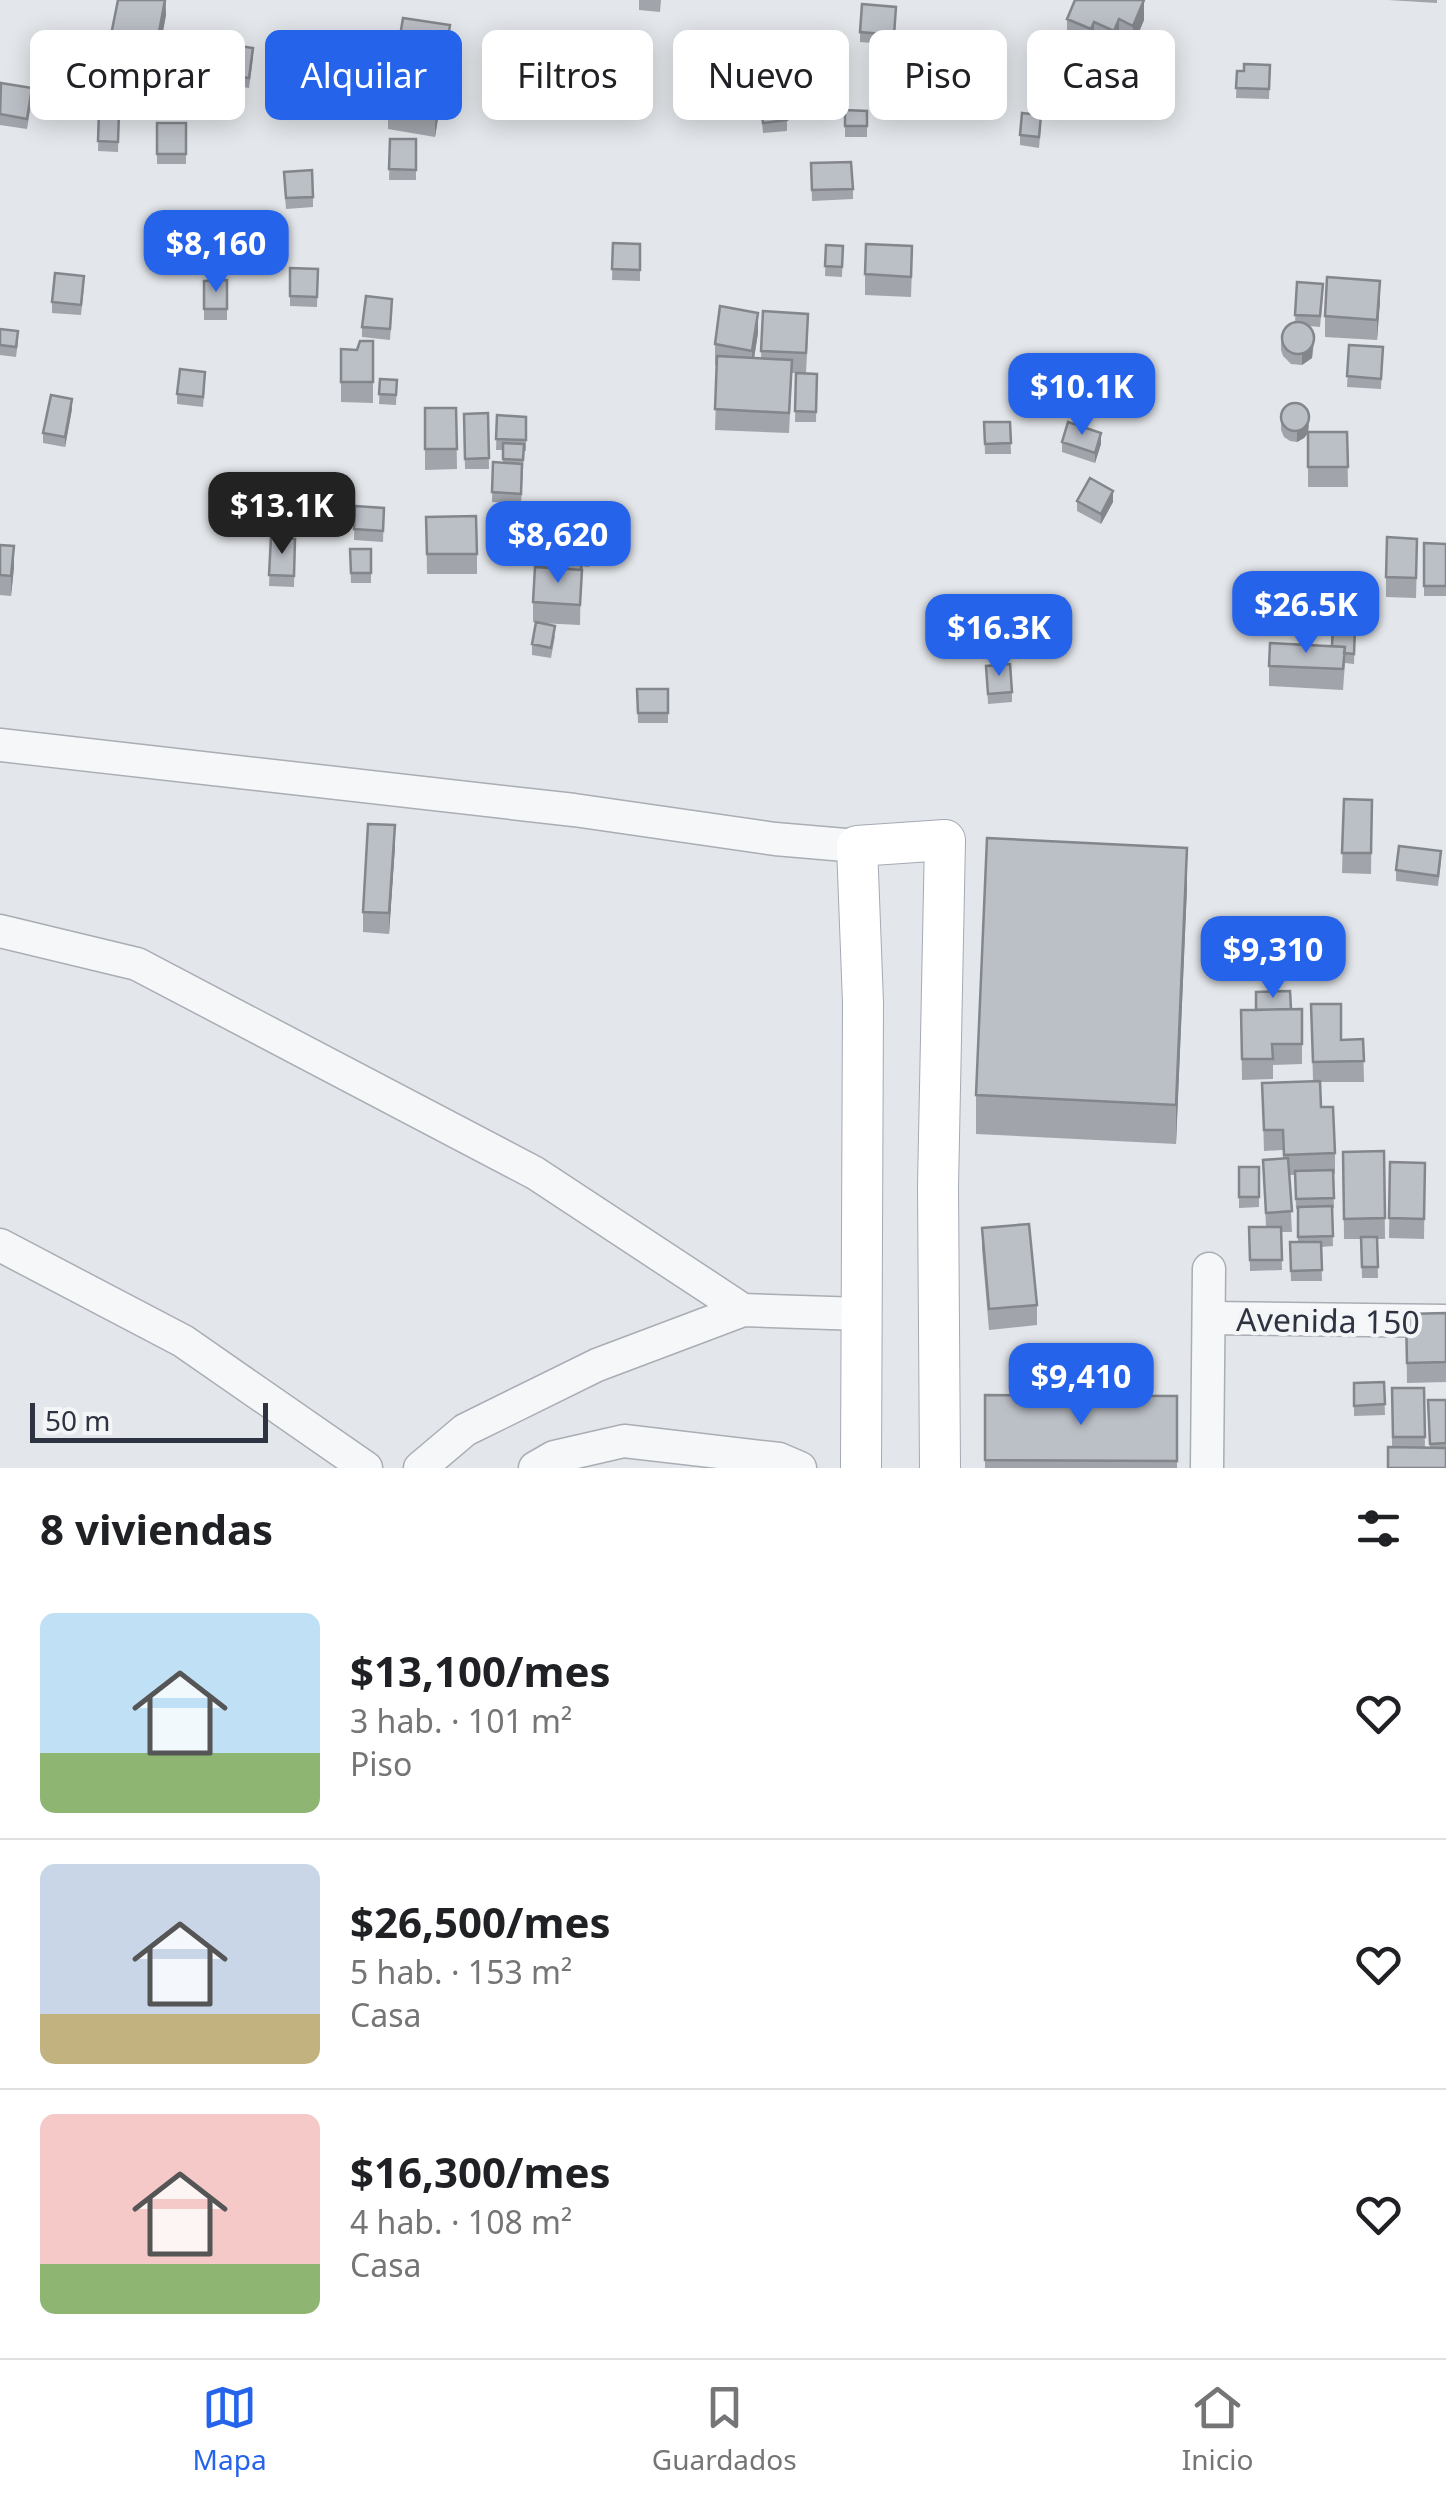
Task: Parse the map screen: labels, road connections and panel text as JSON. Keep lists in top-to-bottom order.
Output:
{
  "streets": {
    "street": ["Avenida 150"]
  },
  "scale_bar": "50 m",
  "page": {
    "chip": [
      "Comprar",
      "Alquilar",
      "Filtros",
      "Nuevo",
      "Piso",
      "Casa"
    ],
    "price": [
      "$8,160",
      "$10.1K",
      "$13.1K",
      "$8,620",
      "$26.5K",
      "$16.3K",
      "$9,310",
      "$9,410"
    ],
    "scale": "50 m",
    "heading": "8 viviendas",
    "list": [
      {
        "name": "$13,100/mes",
        "note": "3 hab. · 101 m² · Piso"
      },
      {
        "name": "$26,500/mes",
        "note": "5 hab. · 153 m² · Casa"
      },
      {
        "name": "$16,300/mes",
        "note": "4 hab. · 108 m² · Casa"
      }
    ],
    "tabs": ["Mapa", "Guardados", "Inicio"]
  }
}
